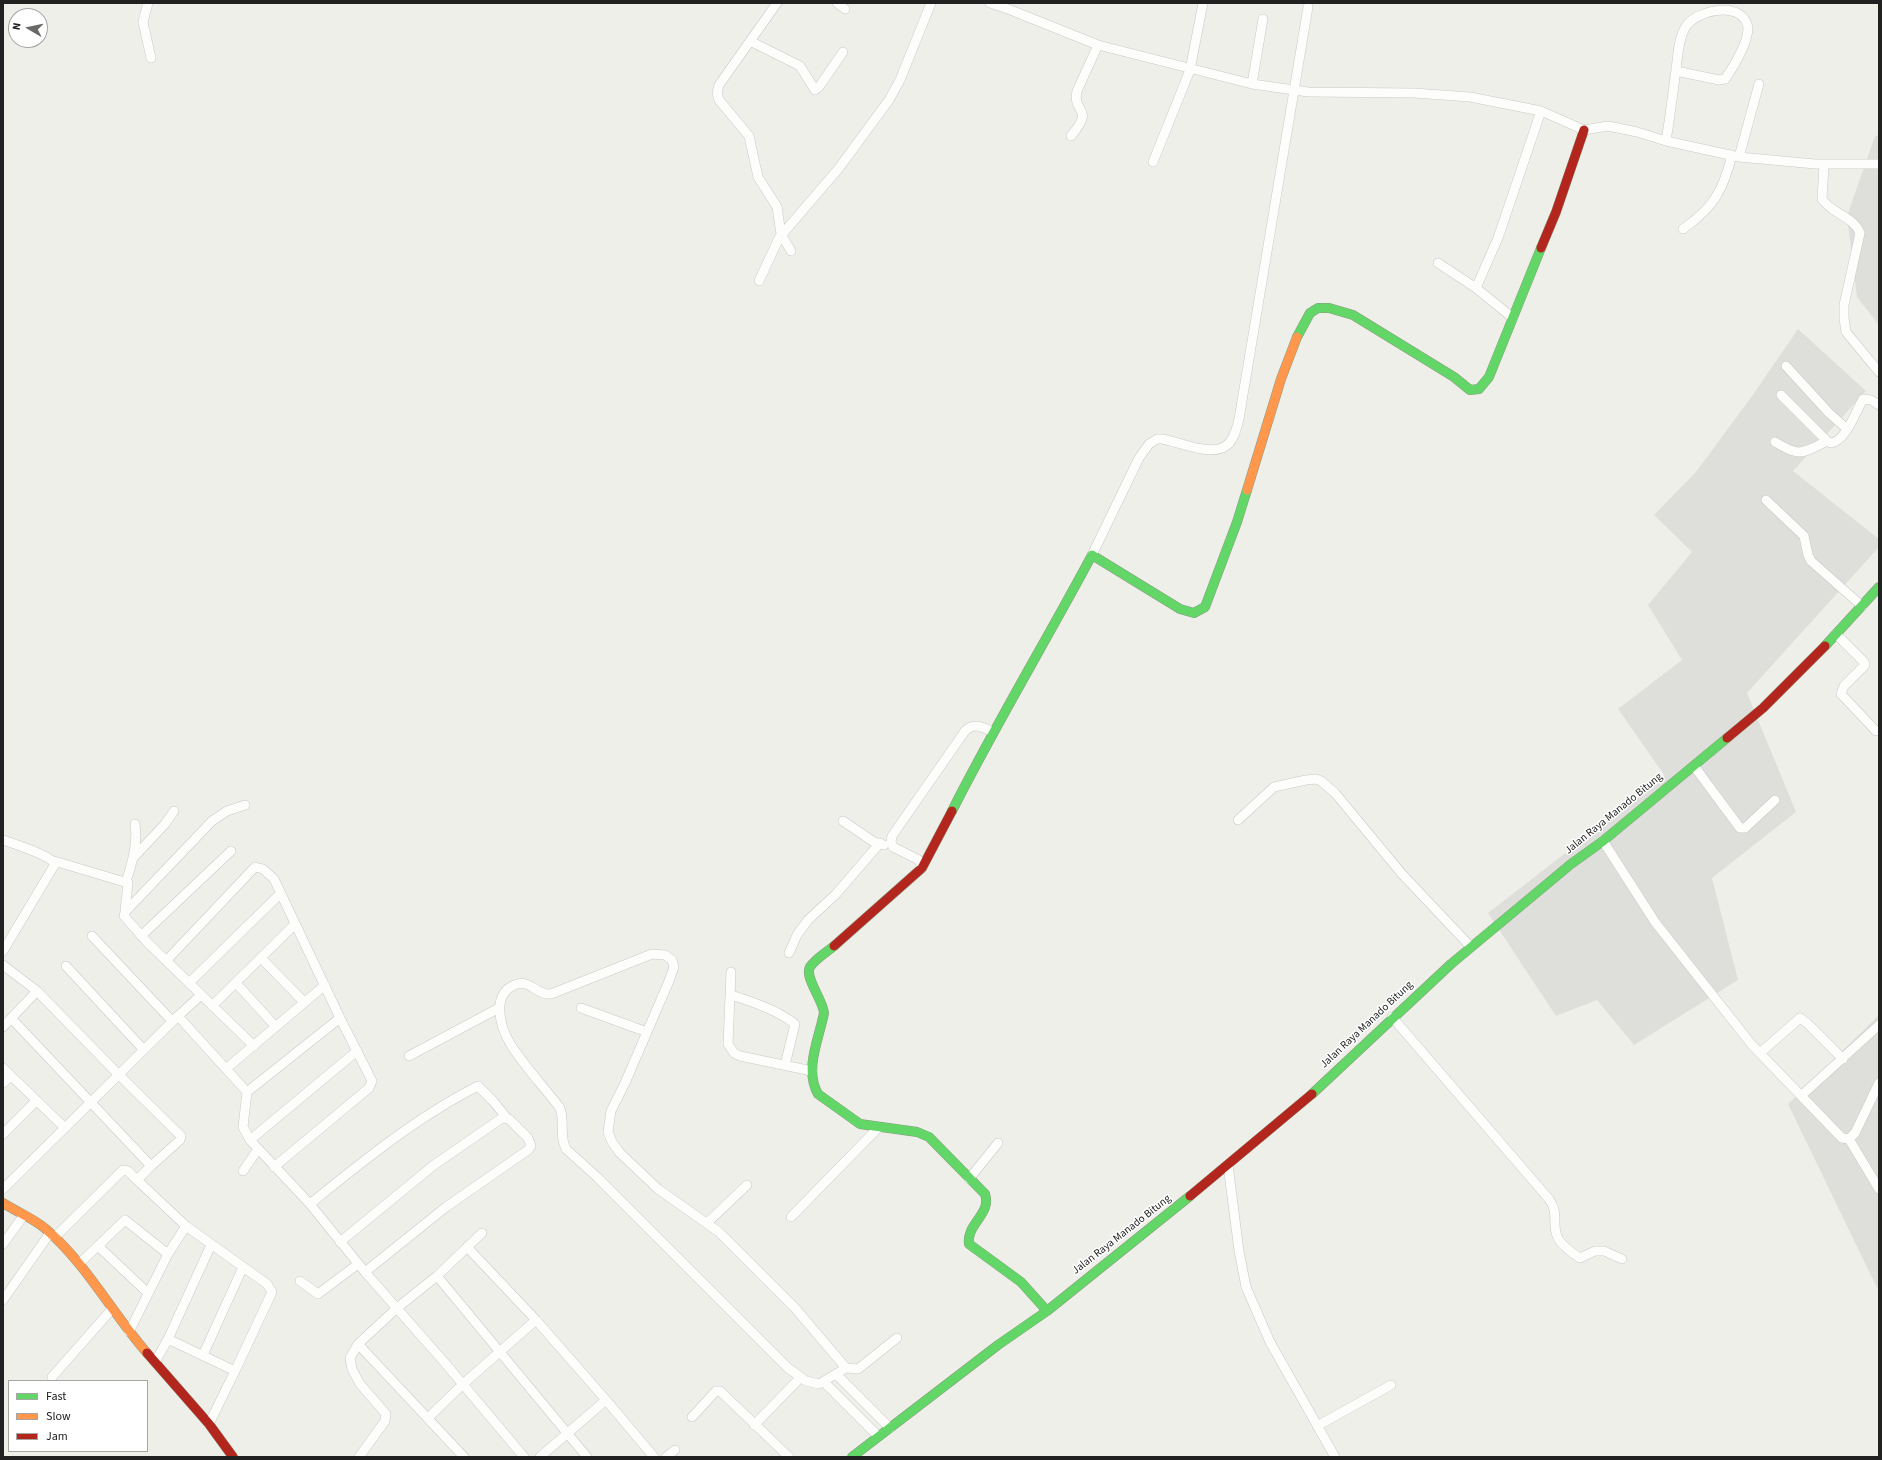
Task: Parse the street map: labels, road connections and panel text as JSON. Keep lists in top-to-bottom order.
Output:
{
  "streets": {
    "main road": ["Jalan Raya Manado Bitung"]
  },
  "legend": ["Fast", "Slow", "Jam"],
  "north": "left"
}
